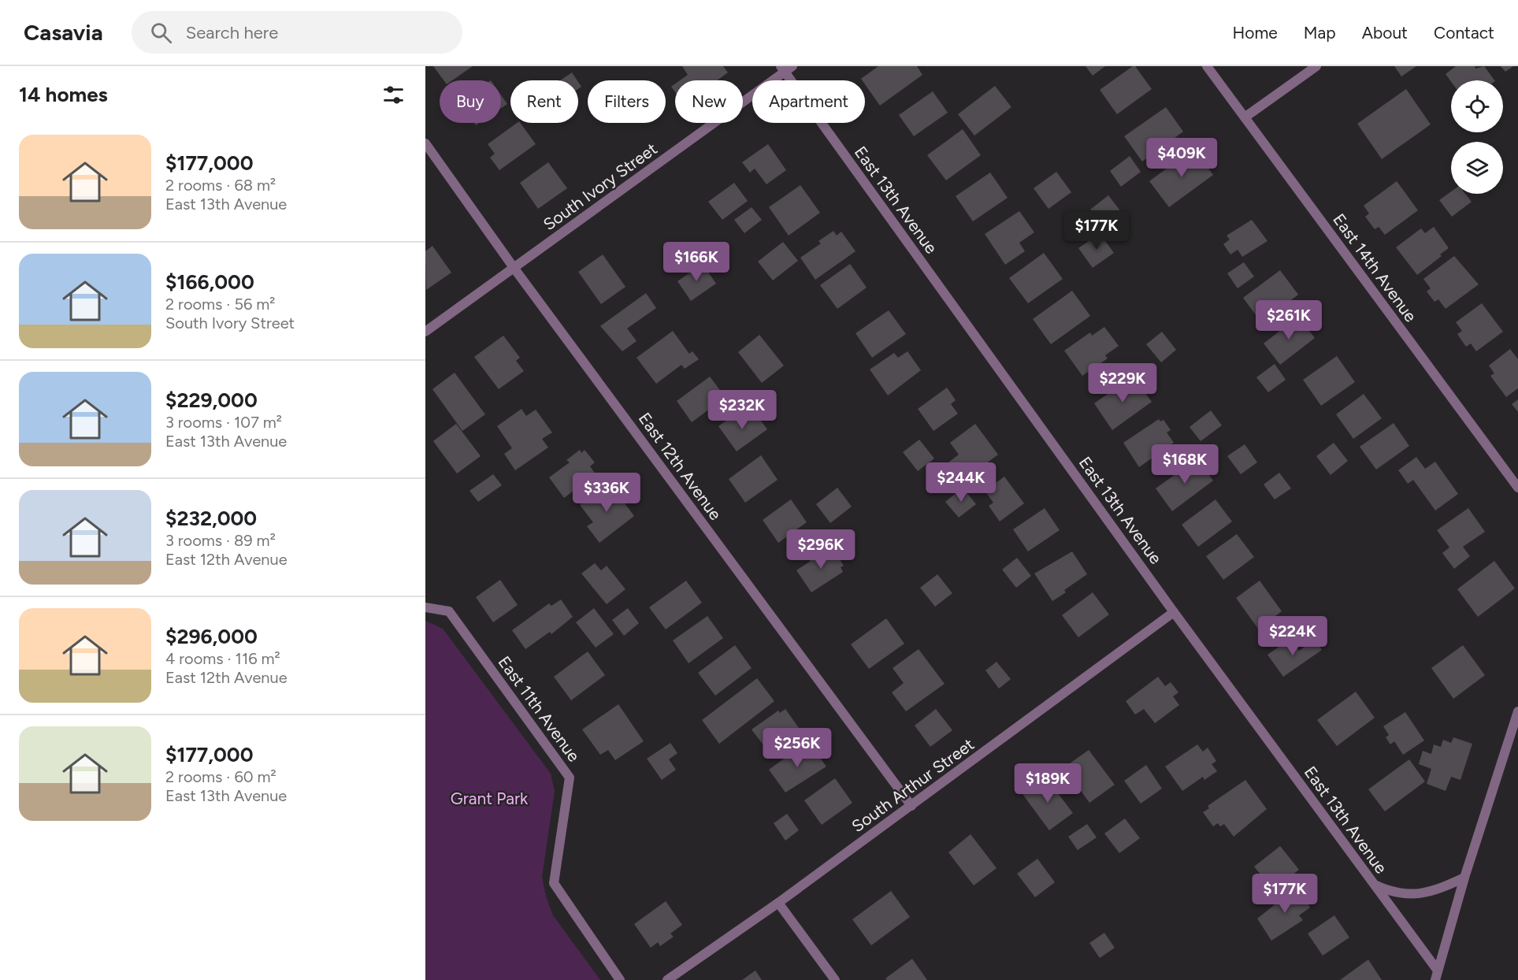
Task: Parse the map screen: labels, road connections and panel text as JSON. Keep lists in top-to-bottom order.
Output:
{
  "streets": {
    "street": [
      "South Ivory Street",
      "East 13th Avenue",
      "East 14th Avenue",
      "East 12th Avenue",
      "East 11th Avenue",
      "South Arthur Street"
    ]
  },
  "crossings": [
    ["South Ivory Street", "East 13th Avenue"],
    ["South Ivory Street", "East 12th Avenue"],
    ["East 13th Avenue", "South Arthur Street"],
    ["East 12th Avenue", "South Arthur Street"]
  ],
  "parks": ["Grant Park"],
  "page": {
    "header": "Casavia",
    "search": "Search here",
    "nav": [
      "Home",
      "Map",
      "About",
      "Contact"
    ],
    "heading": "14 homes",
    "chip": [
      "Buy",
      "Rent",
      "Filters",
      "New",
      "Apartment"
    ],
    "list": [
      {
        "name": "$177,000",
        "note": "2 rooms · 68 m² · East 13th Avenue"
      },
      {
        "name": "$166,000",
        "note": "2 rooms · 56 m² · South Ivory Street"
      },
      {
        "name": "$229,000",
        "note": "3 rooms · 107 m² · East 13th Avenue"
      },
      {
        "name": "$232,000",
        "note": "3 rooms · 89 m² · East 12th Avenue"
      },
      {
        "name": "$296,000",
        "note": "4 rooms · 116 m² · East 12th Avenue"
      },
      {
        "name": "$177,000",
        "note": "2 rooms · 60 m² · East 13th Avenue"
      }
    ],
    "price": [
      "$409K",
      "$177K",
      "$166K",
      "$261K",
      "$229K",
      "$232K",
      "$168K",
      "$244K",
      "$336K",
      "$296K",
      "$224K",
      "$256K",
      "$189K",
      "$177K"
    ]
  }
}
